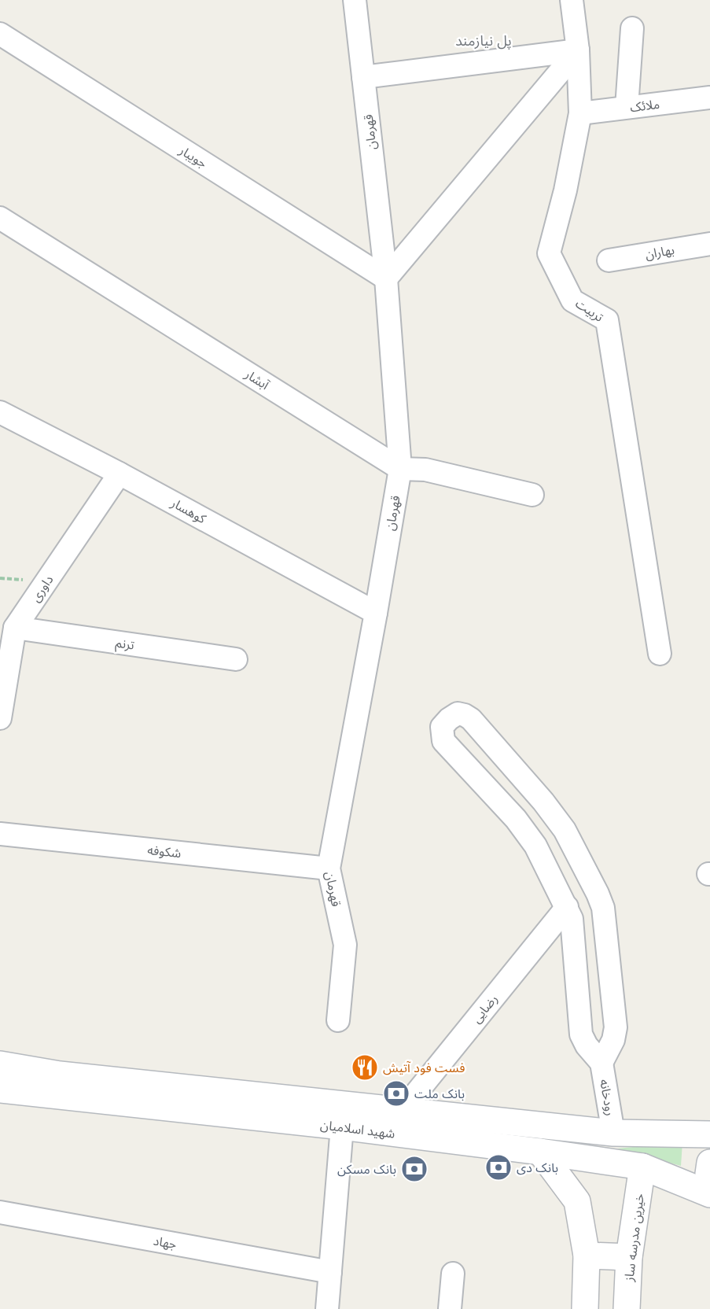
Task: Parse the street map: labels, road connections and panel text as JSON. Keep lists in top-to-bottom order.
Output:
{
  "streets": {
    "main road": ["شهید اسلامیان", "خیرین مدرسه ساز"],
    "street": [
      "ملائک",
      "قهرمان",
      "جویبار",
      "بهاران",
      "تربیت",
      "آبشار",
      "کوهسار",
      "داوری",
      "ترنم",
      "شکوفه",
      "رضایی",
      "رودخانه",
      "جهاد"
    ]
  },
  "crossings": [
    ["ملائک", "تربیت"],
    ["قهرمان", "جویبار"],
    ["قهرمان", "آبشار"],
    ["قهرمان", "کوهسار"],
    ["قهرمان", "شکوفه"],
    ["کوهسار", "داوری"],
    ["داوری", "ترنم"],
    ["رضایی", "شهید اسلامیان"],
    ["رودخانه", "شهید اسلامیان"],
    ["شهید اسلامیان", "خیرین مدرسه ساز"]
  ],
  "districts": ["پل نیازمند"],
  "places": {
    "restaurant": ["فست فود آتیش"],
    "bank": ["بانک ملت", "بانک دی", "بانک مسکن"]
  }
}
